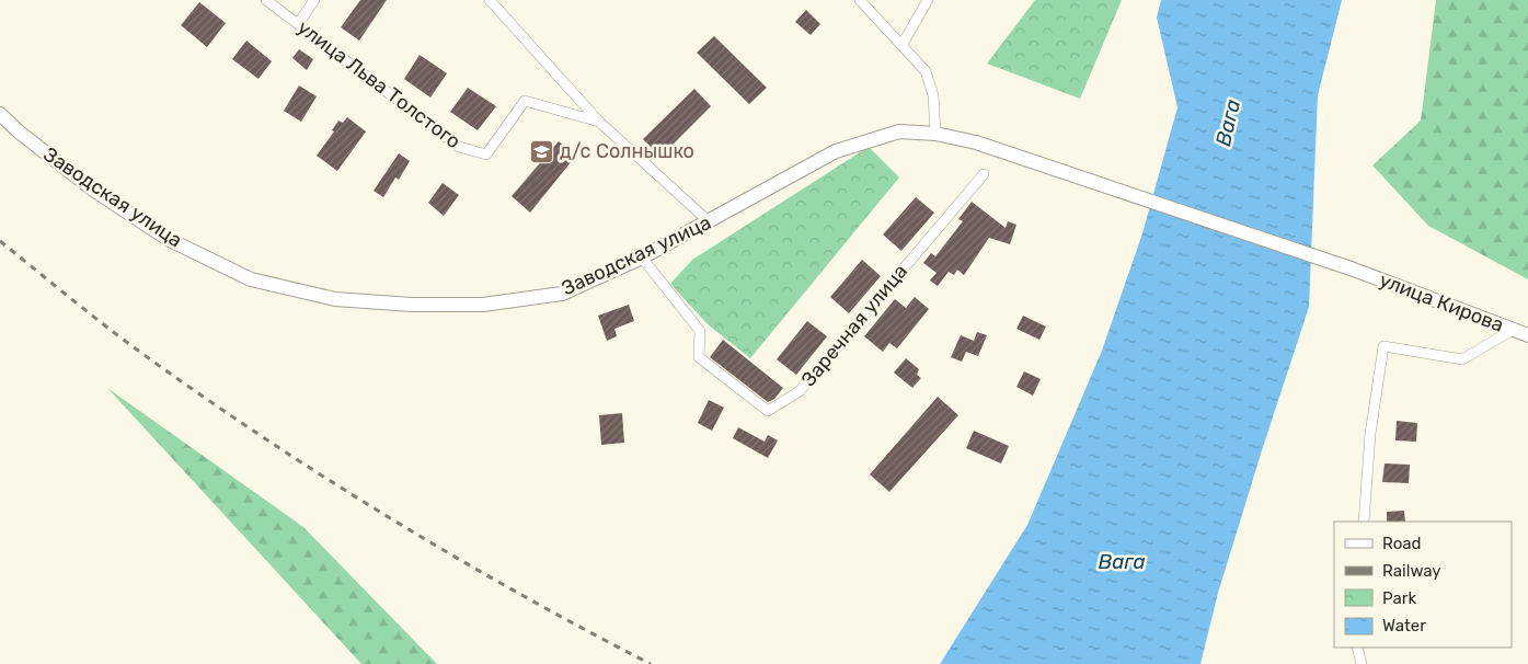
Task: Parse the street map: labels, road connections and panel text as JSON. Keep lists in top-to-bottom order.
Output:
{
  "streets": {
    "main road": ["Заводская улица", "улица Кирова"],
    "street": ["улица Льва Толстого", "Заречная улица"]
  },
  "crossings": [
    ["Заводская улица", "улица Кирова"],
    ["Заводская улица", "Заречная улица"]
  ],
  "water": ["Вага"],
  "places": {
    "school or university": ["д/с Солнышко"]
  },
  "legend": [
    "Road",
    "Railway",
    "Park",
    "Water"
  ]
}
